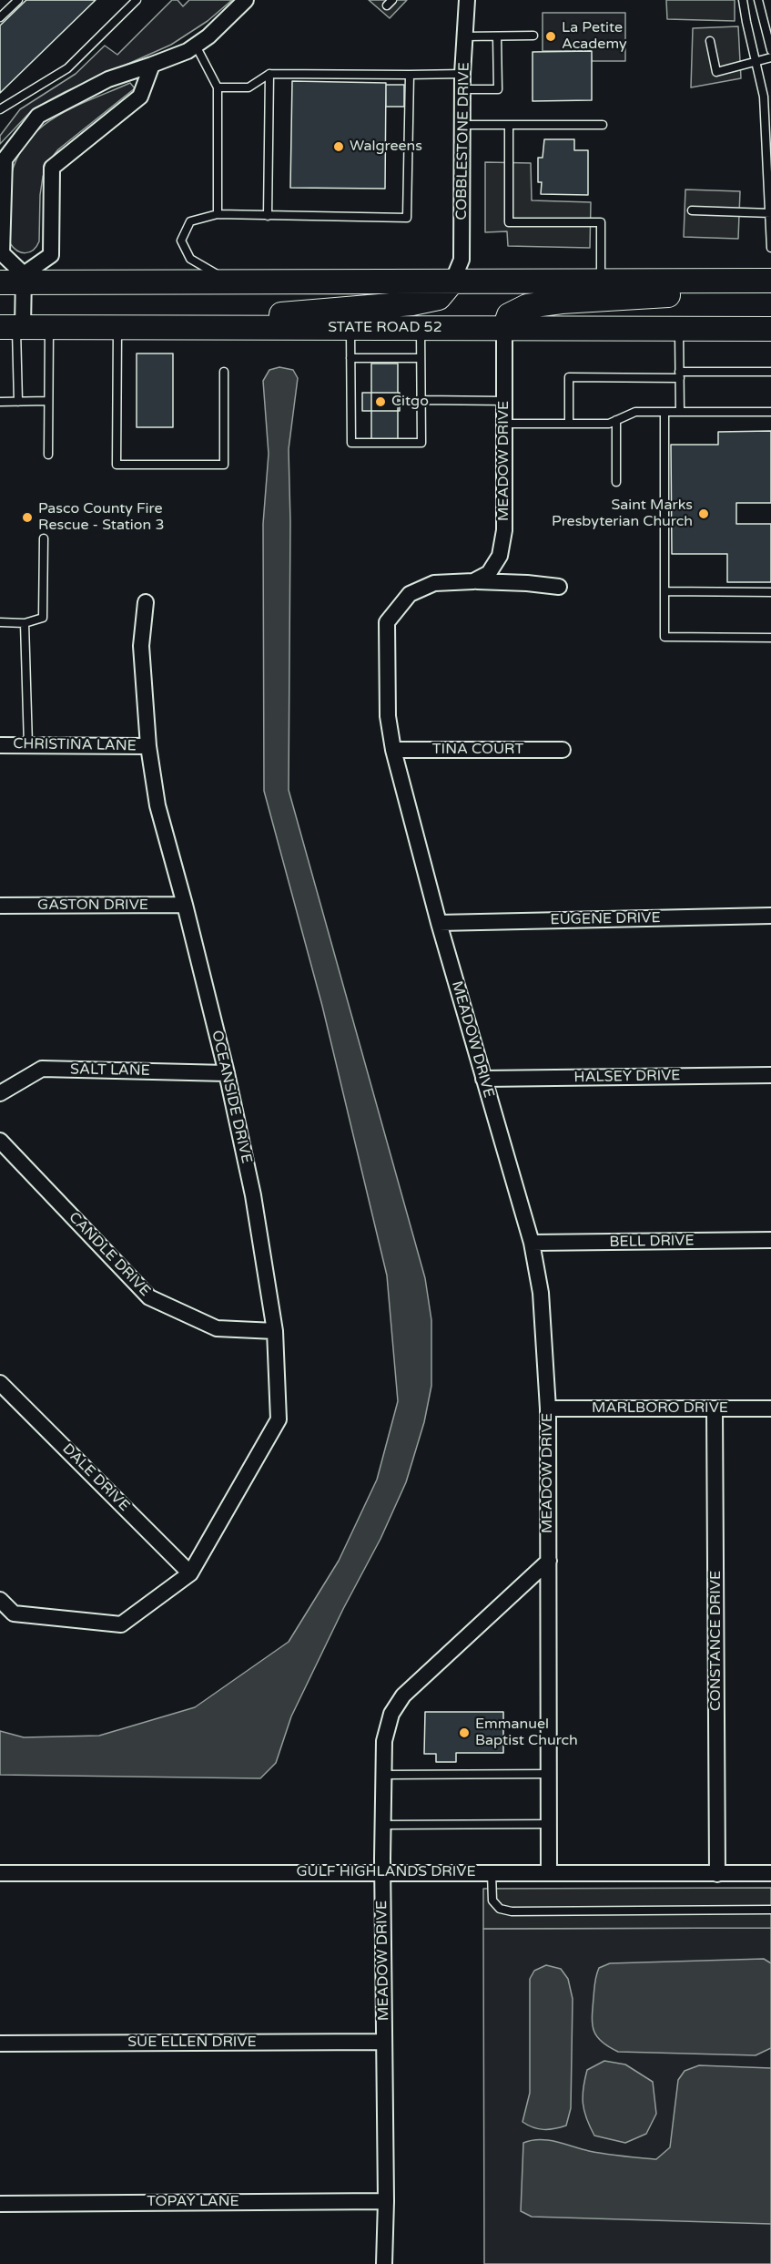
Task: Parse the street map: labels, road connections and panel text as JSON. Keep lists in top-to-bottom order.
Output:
{
  "streets": {
    "main road": ["STATE ROAD 52"],
    "street": [
      "COBBLESTONE DRIVE",
      "MEADOW DRIVE",
      "CHRISTINA LANE",
      "TINA COURT",
      "GASTON DRIVE",
      "EUGENE DRIVE",
      "SALT LANE",
      "HALSEY DRIVE",
      "OCEANSIDE DRIVE",
      "BELL DRIVE",
      "CANDLE DRIVE",
      "MARLBORO DRIVE",
      "DALE DRIVE",
      "CONSTANCE DRIVE",
      "GULF HIGHLANDS DRIVE",
      "SUE ELLEN DRIVE",
      "TOPAY LANE"
    ]
  },
  "crossings": [
    ["STATE ROAD 52", "MEADOW DRIVE"],
    ["MEADOW DRIVE", "TINA COURT"],
    ["MEADOW DRIVE", "EUGENE DRIVE"],
    ["MEADOW DRIVE", "HALSEY DRIVE"],
    ["MEADOW DRIVE", "BELL DRIVE"],
    ["MEADOW DRIVE", "MARLBORO DRIVE"],
    ["MEADOW DRIVE", "GULF HIGHLANDS DRIVE"],
    ["MEADOW DRIVE", "SUE ELLEN DRIVE"],
    ["MEADOW DRIVE", "TOPAY LANE"],
    ["CHRISTINA LANE", "OCEANSIDE DRIVE"],
    ["GASTON DRIVE", "OCEANSIDE DRIVE"],
    ["SALT LANE", "OCEANSIDE DRIVE"],
    ["OCEANSIDE DRIVE", "CANDLE DRIVE"],
    ["OCEANSIDE DRIVE", "DALE DRIVE"],
    ["MARLBORO DRIVE", "CONSTANCE DRIVE"],
    ["CONSTANCE DRIVE", "GULF HIGHLANDS DRIVE"]
  ],
  "places": [
    "La Petite Academy",
    "Walgreens",
    "Citgo",
    "Saint Marks Presbyterian Church",
    "Pasco County Fire Rescue - Station 3",
    "Emmanuel Baptist Church"
  ]
}
